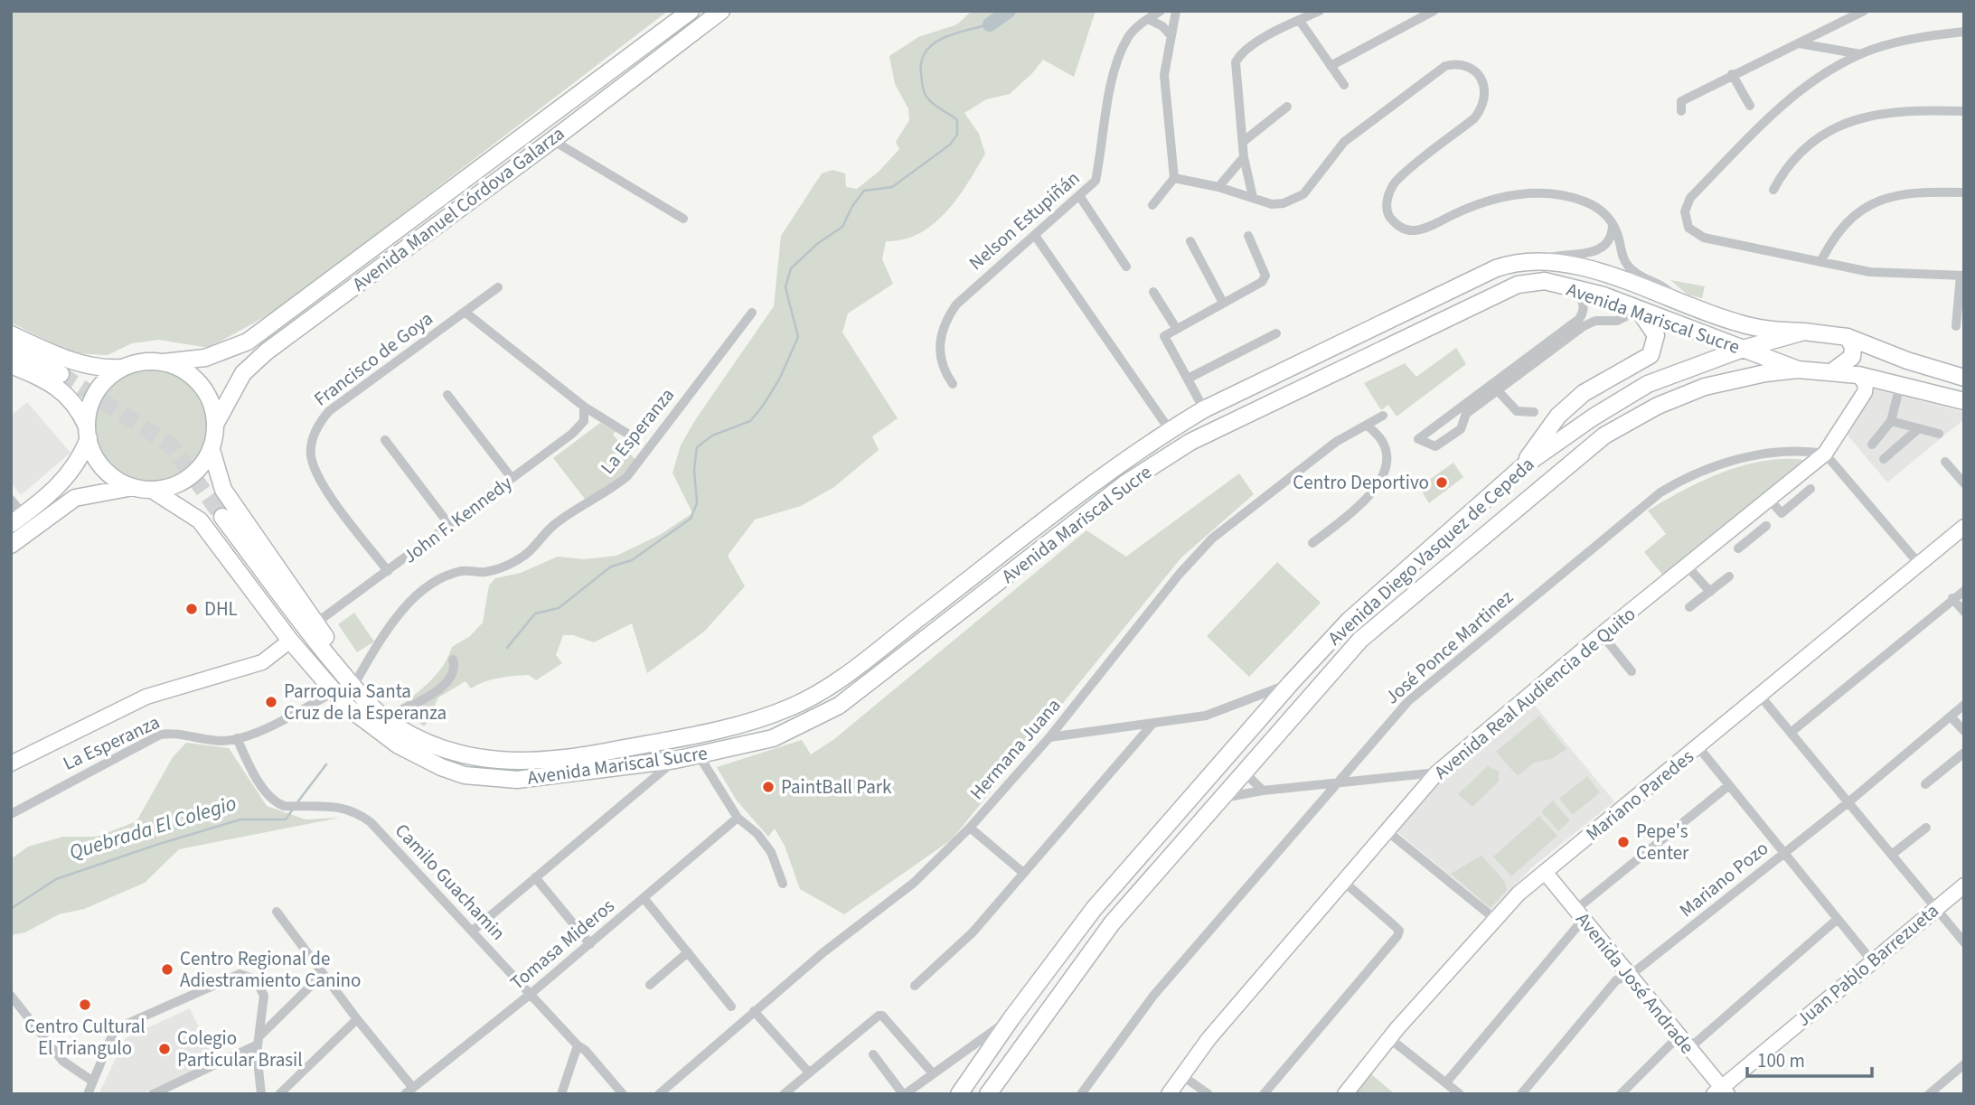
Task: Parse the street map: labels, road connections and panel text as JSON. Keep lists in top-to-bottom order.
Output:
{
  "streets": {
    "main road": [
      "Avenida Manuel Córdova Galarza",
      "Avenida Mariscal Sucre",
      "Avenida Diego Vasquez de Cepeda",
      "Avenida Real Audiencia de Quito",
      "Mariano Paredes",
      "Juan Pablo Barrezueta",
      "Avenida José Andrade"
    ],
    "street": [
      "Nelson Estupiñán",
      "Francisco de Goya",
      "La Esperanza",
      "John F. Kennedy",
      "José Ponce Martinez",
      "Hermana Juana",
      "Mariano Pozo",
      "Camilo Guachamin",
      "Tomasa Mideros"
    ]
  },
  "crossings": [
    ["Avenida Manuel Córdova Galarza", "Avenida Mariscal Sucre"],
    ["Avenida Mariscal Sucre", "La Esperanza"],
    ["Avenida Mariscal Sucre", "John F. Kennedy"],
    ["Avenida Mariscal Sucre", "Avenida Diego Vasquez de Cepeda"],
    ["Francisco de Goya", "John F. Kennedy"],
    ["La Esperanza", "Camilo Guachamin"],
    ["Avenida Diego Vasquez de Cepeda", "Avenida Real Audiencia de Quito"],
    ["José Ponce Martinez", "Avenida Real Audiencia de Quito"],
    ["Mariano Paredes", "Avenida José Andrade"],
    ["Mariano Pozo", "Avenida José Andrade"],
    ["Camilo Guachamin", "Tomasa Mideros"],
    ["Juan Pablo Barrezueta", "Avenida José Andrade"]
  ],
  "water": ["Quebrada El Colegio"],
  "places": [
    "Centro Deportivo",
    "DHL",
    "Parroquia Santa Cruz de la Esperanza",
    "PaintBall Park",
    "Pepe's Center",
    "Centro Regional de Adiestramiento Canino",
    "Centro Cultural El Triangulo",
    "Colegio Particular Brasil"
  ],
  "scale_bar": "100 m"
}
